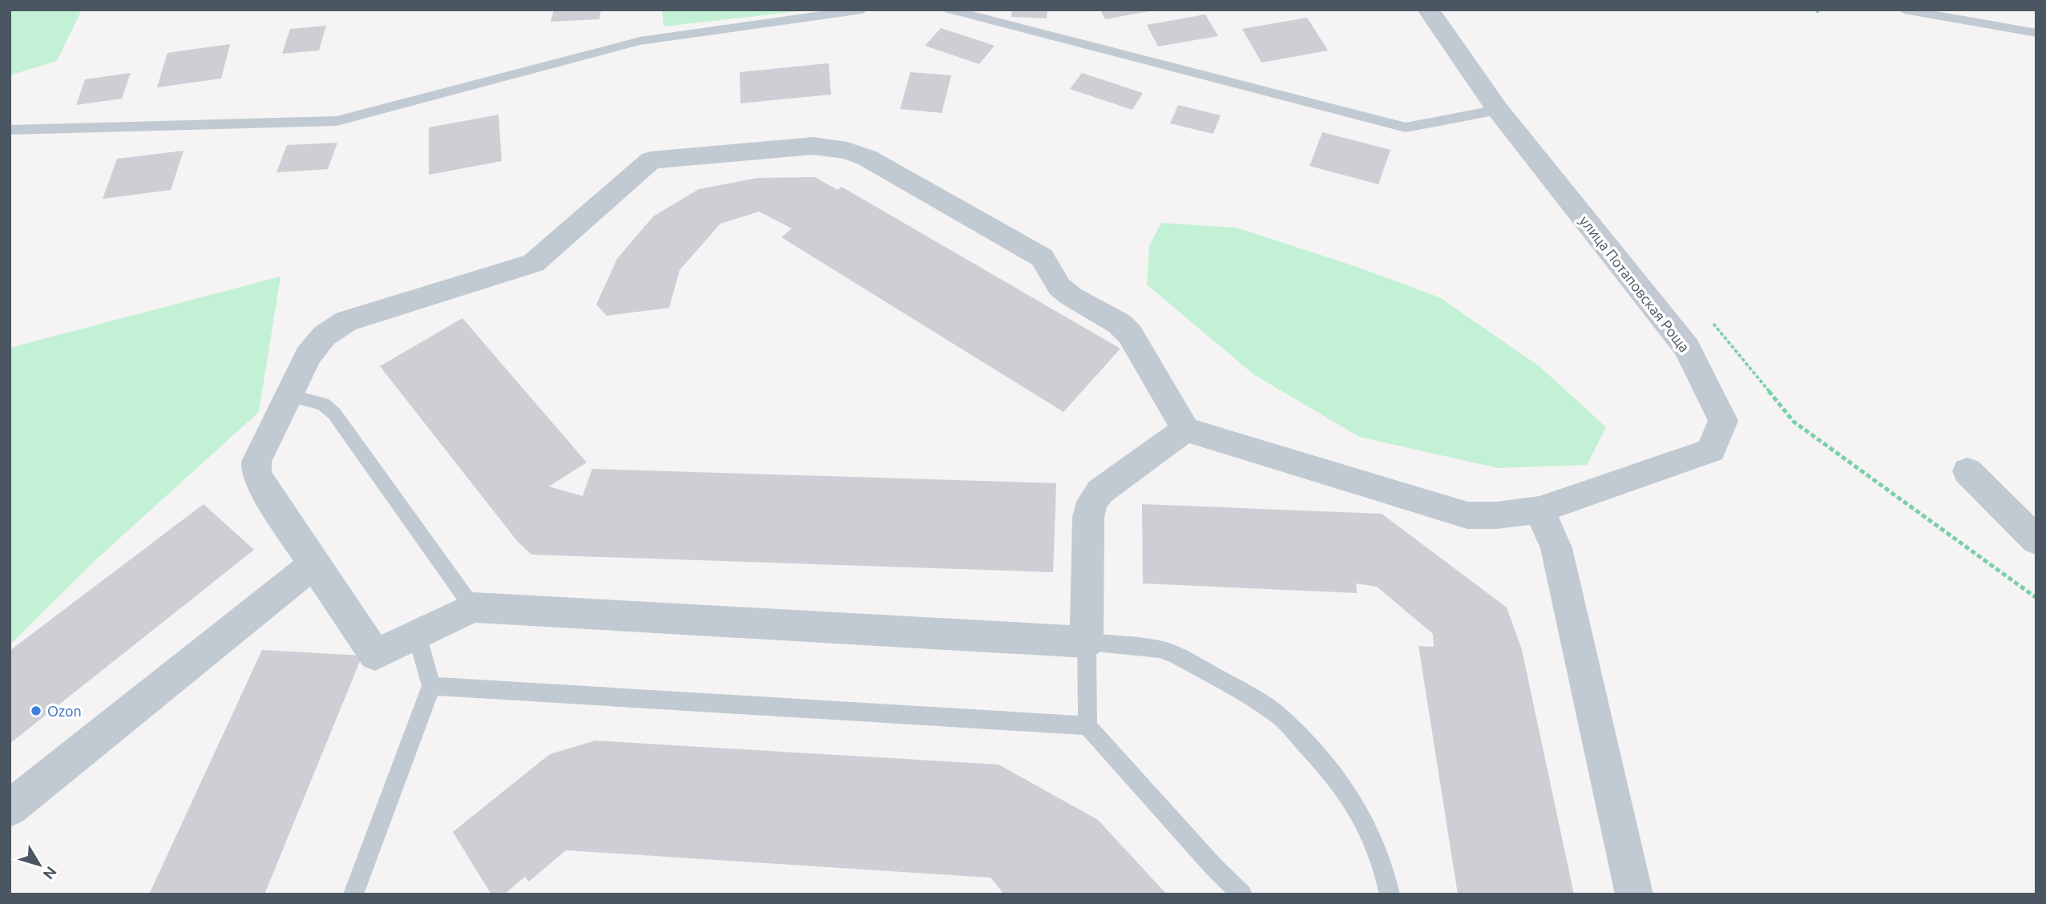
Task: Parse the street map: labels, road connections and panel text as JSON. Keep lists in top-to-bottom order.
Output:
{
  "streets": {
    "street": ["улица Потаповская Роща"]
  },
  "places": ["Ozon"],
  "north": "bottom right"
}
